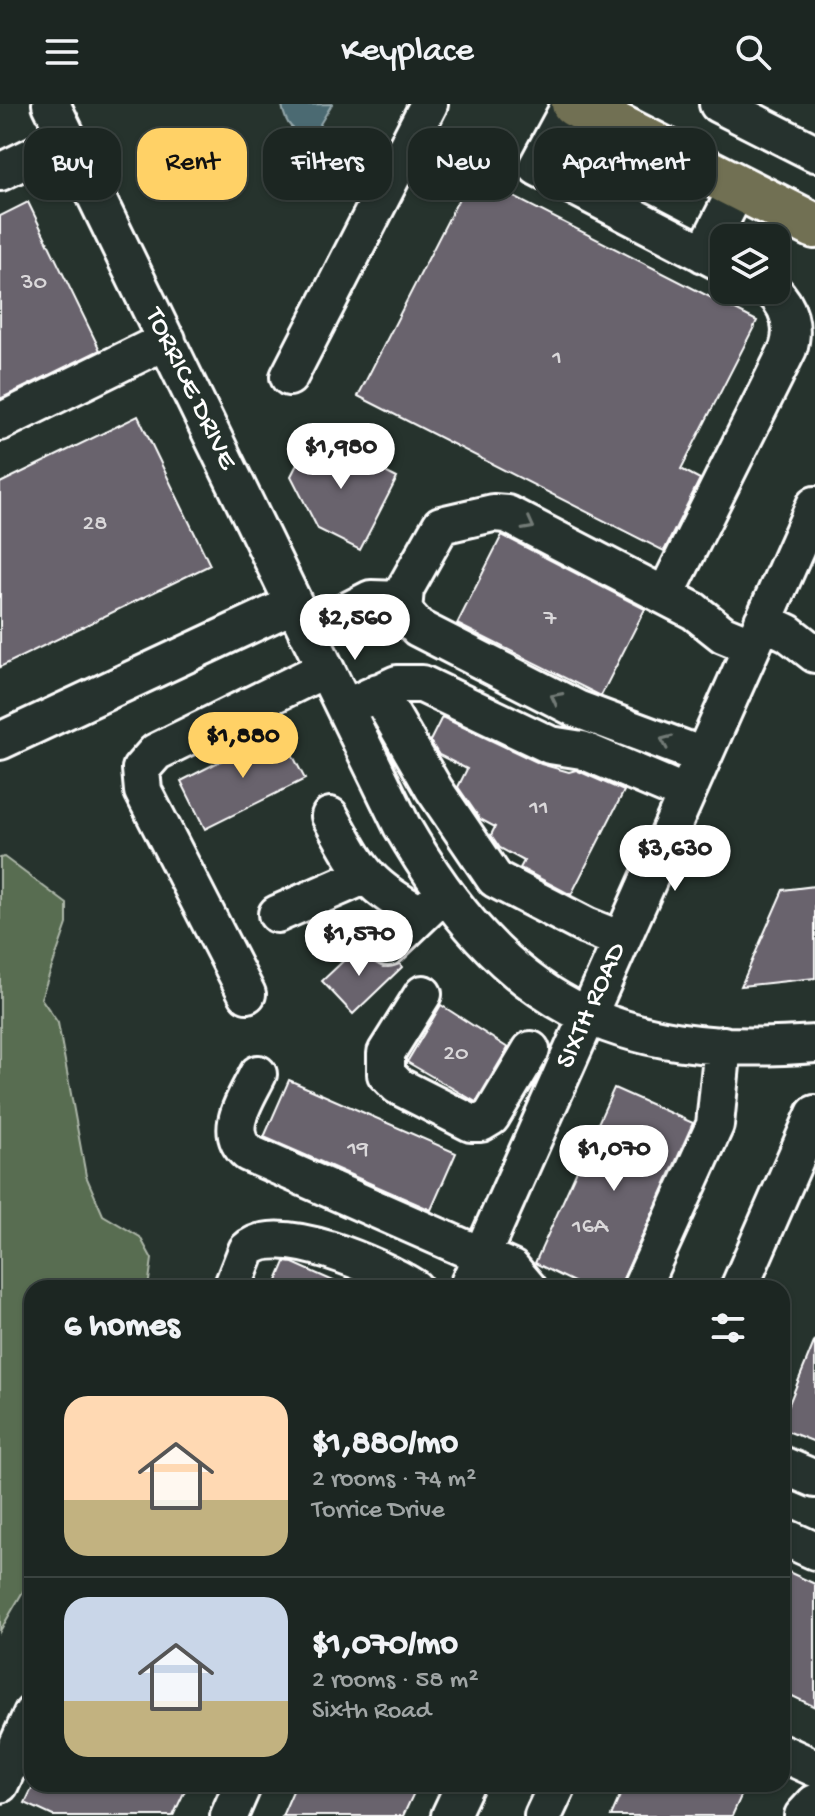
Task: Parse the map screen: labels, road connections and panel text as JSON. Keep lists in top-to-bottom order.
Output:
{
  "streets": {
    "street": ["TORRICE DRIVE", "SIXTH ROAD"]
  },
  "crossings": [
    ["TORRICE DRIVE", "SIXTH ROAD"]
  ],
  "house_numbers": [
    "30",
    "1",
    "28",
    "7",
    "11",
    "20",
    "19",
    "16A"
  ],
  "page": {
    "header": "Keyplace",
    "chip": [
      "Buy",
      "Rent",
      "Filters",
      "New",
      "Apartment"
    ],
    "price": [
      "$1,980",
      "$2,560",
      "$1,880",
      "$3,630",
      "$1,570",
      "$1,070"
    ],
    "heading": "6 homes",
    "list": [
      {
        "name": "$1,880/mo",
        "note": "2 rooms · 74 m² · Torrice Drive"
      },
      {
        "name": "$1,070/mo",
        "note": "2 rooms · 58 m² · Sixth Road"
      }
    ]
  }
}
